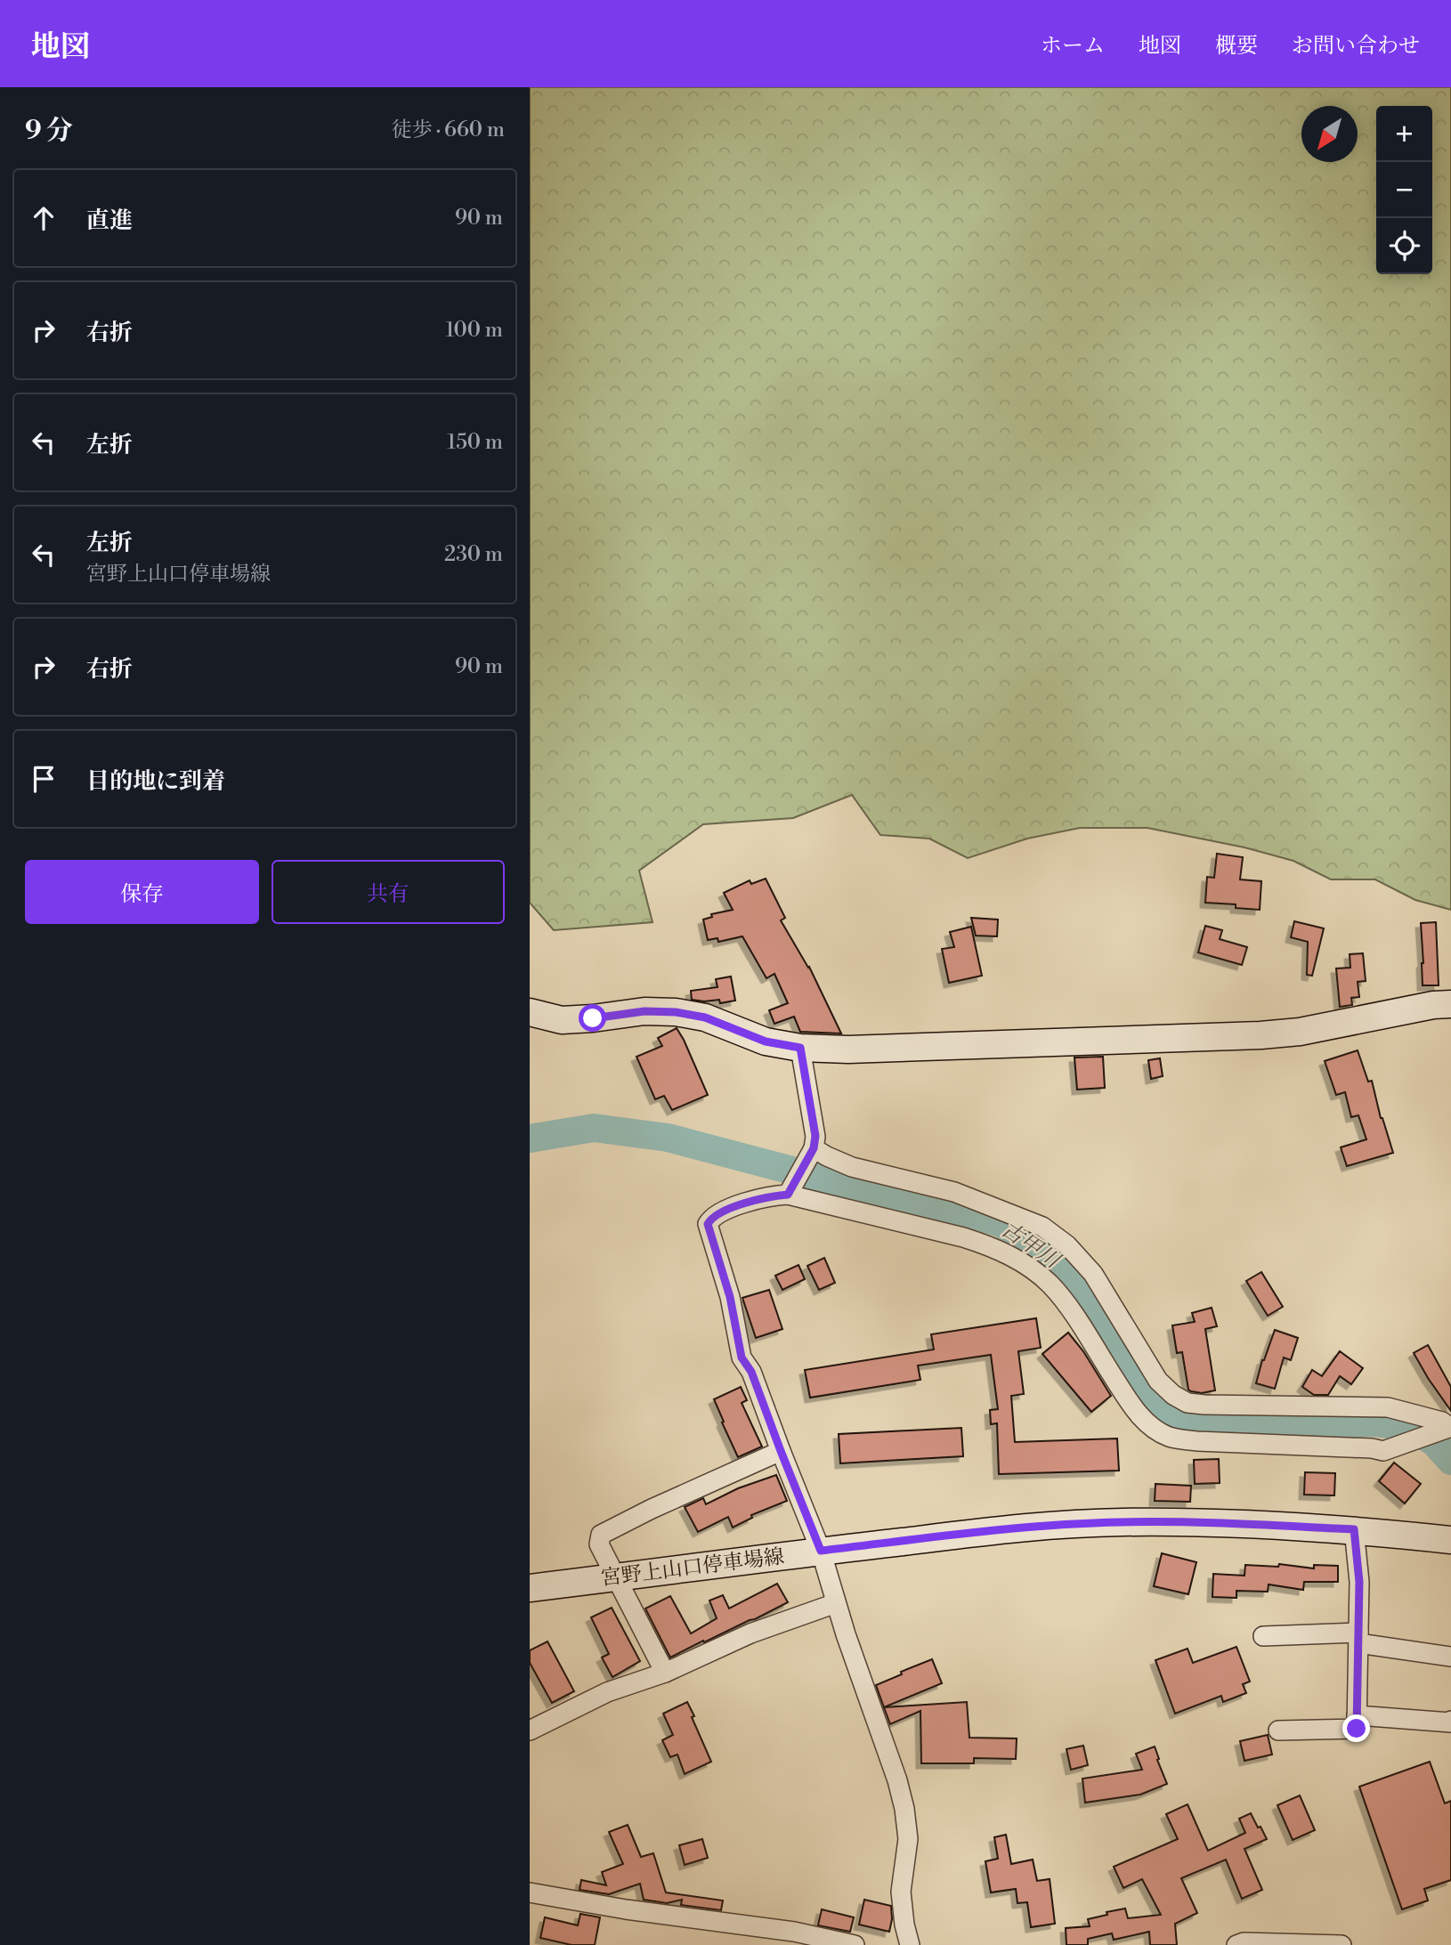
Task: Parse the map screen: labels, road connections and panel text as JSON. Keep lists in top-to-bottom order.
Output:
{
  "streets": {
    "street": ["宮野上山口停車場線"]
  },
  "water": ["古甲川"],
  "north": "bottom left",
  "page": {
    "header": "地図",
    "nav": [
      "ホーム",
      "地図",
      "概要",
      "お問い合わせ"
    ],
    "heading": ["9 分", "徒歩 · 660 m"],
    "map_buttons": ["+", "−"],
    "list": [
      ["直進", "90 m"],
      ["右折", "100 m"],
      ["左折", "150 m"],
      ["左折", "宮野上山口停車場線", "230 m"],
      ["右折", "90 m"],
      "目的地に到着"
    ],
    "buttons": ["保存", "共有"]
  }
}
